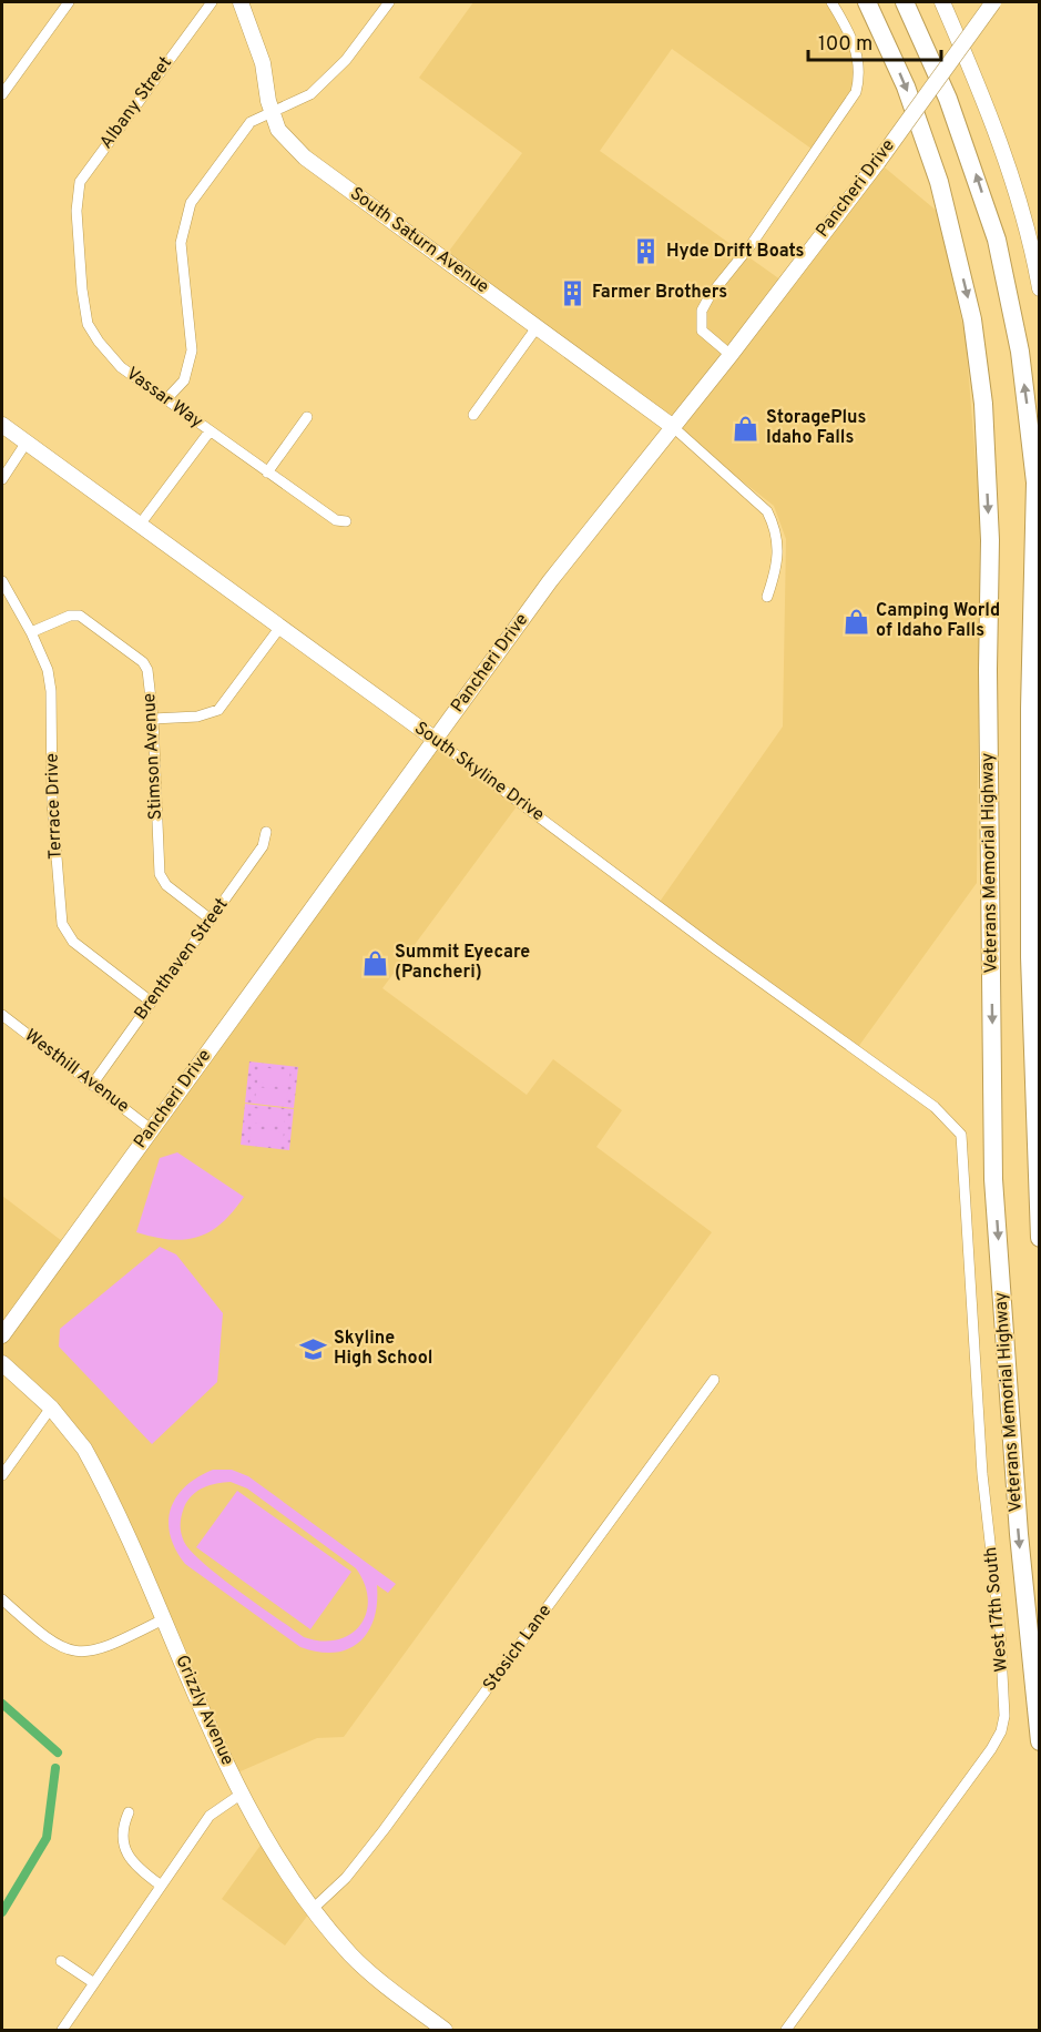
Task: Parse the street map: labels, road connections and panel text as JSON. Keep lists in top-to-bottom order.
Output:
{
  "streets": {
    "highway": ["Veterans Memorial Highway"],
    "street": [
      "Albany Street",
      "Pancheri Drive",
      "South Saturn Avenue",
      "Vassar Way",
      "Stimson Avenue",
      "South Skyline Drive",
      "Terrace Drive",
      "Brenthaven Street",
      "Westhill Avenue",
      "West 17th South",
      "Stosich Lane",
      "Grizzly Avenue"
    ]
  },
  "crossings": [
    ["Albany Street", "Vassar Way"],
    ["Pancheri Drive", "South Saturn Avenue"],
    ["Pancheri Drive", "South Skyline Drive"],
    ["Pancheri Drive", "Westhill Avenue"],
    ["Stimson Avenue", "Terrace Drive"],
    ["Stimson Avenue", "Brenthaven Street"],
    ["South Skyline Drive", "West 17th South"],
    ["Terrace Drive", "Brenthaven Street"],
    ["Brenthaven Street", "Westhill Avenue"],
    ["Stosich Lane", "Grizzly Avenue"]
  ],
  "places": {
    "building": ["Hyde Drift Boats", "Farmer Brothers"],
    "shop": ["StoragePlus Idaho Falls", "Camping World of Idaho Falls", "Summit Eyecare (Pancheri)"],
    "school or university": ["Skyline High School"]
  },
  "scale_bar": "100 m"
}
